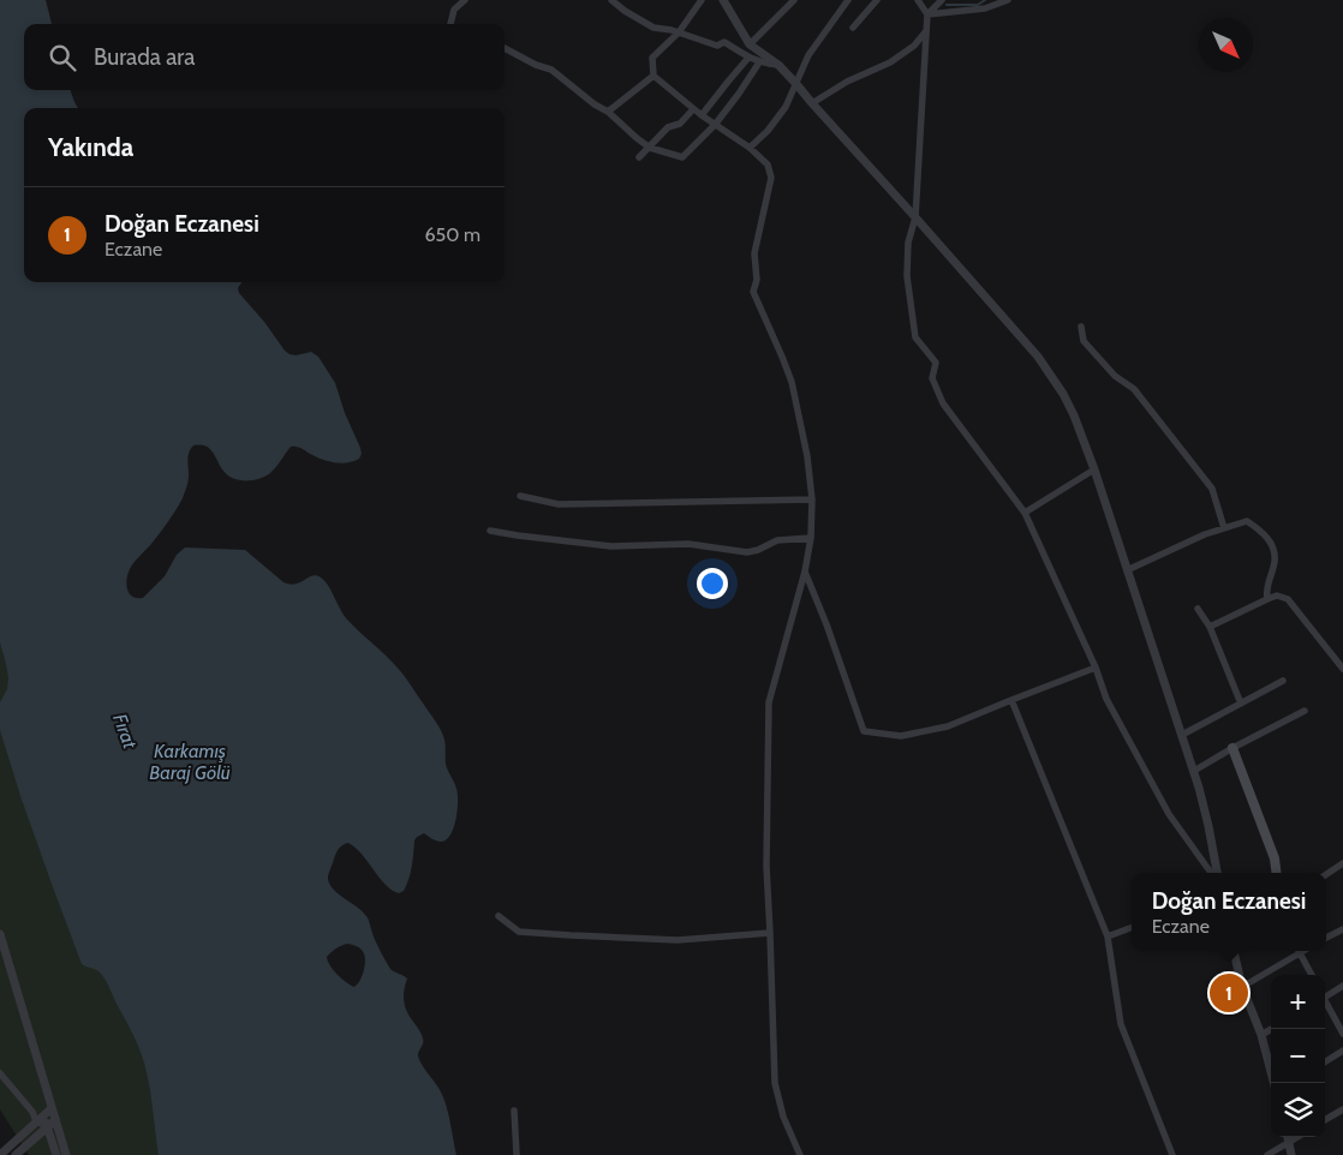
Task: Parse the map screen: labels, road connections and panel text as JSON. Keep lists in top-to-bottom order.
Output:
{
  "water": ["Fırat", "Karkamış Baraj Gölü"],
  "north": "bottom right",
  "page": {
    "search": "Burada ara",
    "heading": "Yakında",
    "list": [
      {
        "mark": "1",
        "name": "Doğan Eczanesi",
        "note": "Eczane",
        "value": "650 m"
      }
    ],
    "popup": ["Doğan Eczanesi", "Eczane"],
    "pins": "1",
    "map_buttons": ["+", "−"]
  }
}
